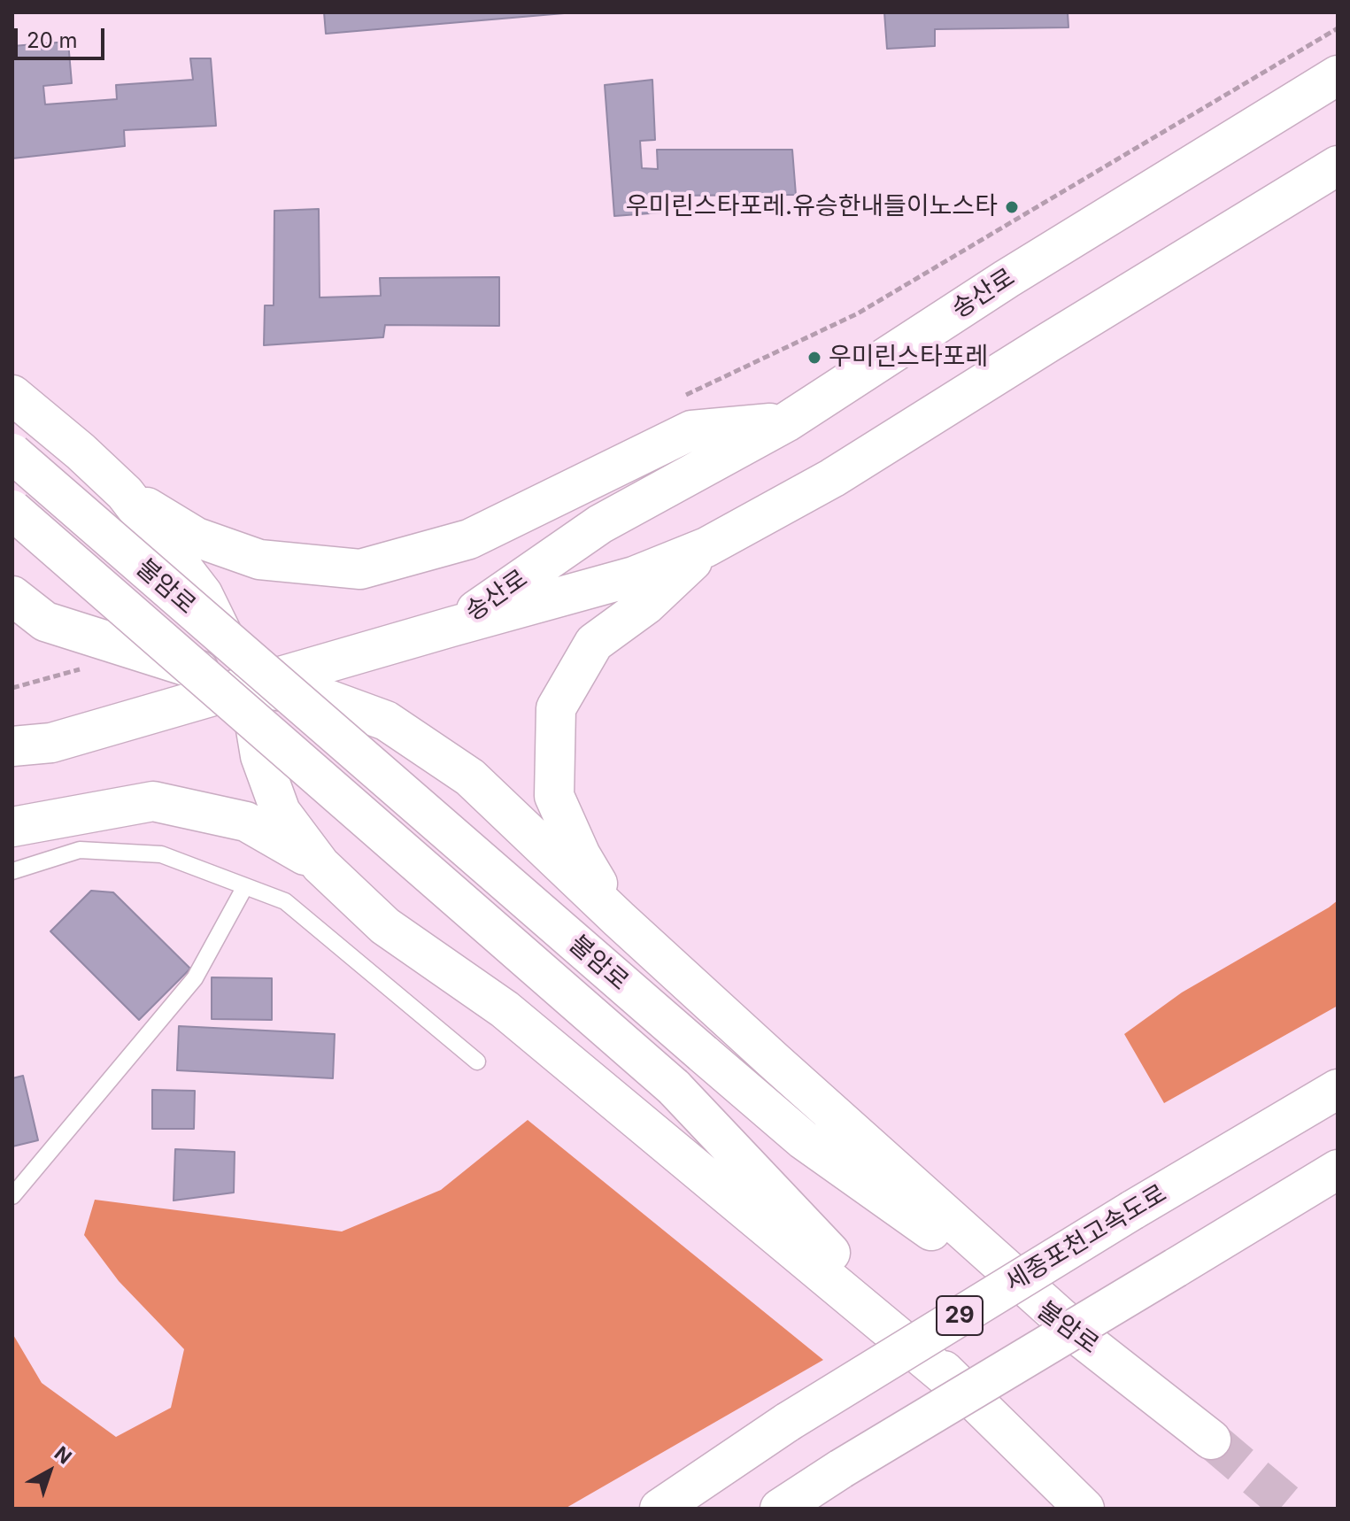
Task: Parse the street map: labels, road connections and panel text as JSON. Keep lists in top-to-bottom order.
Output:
{
  "streets": {
    "main road": [
      "송산로",
      "불암로",
      "세종포천고속도로",
      "29"
    ]
  },
  "places": ["우미린스타포레.유승한내들이노스타", "우미린스타포레"],
  "scale_bar": "20 m",
  "north": "top right"
}
